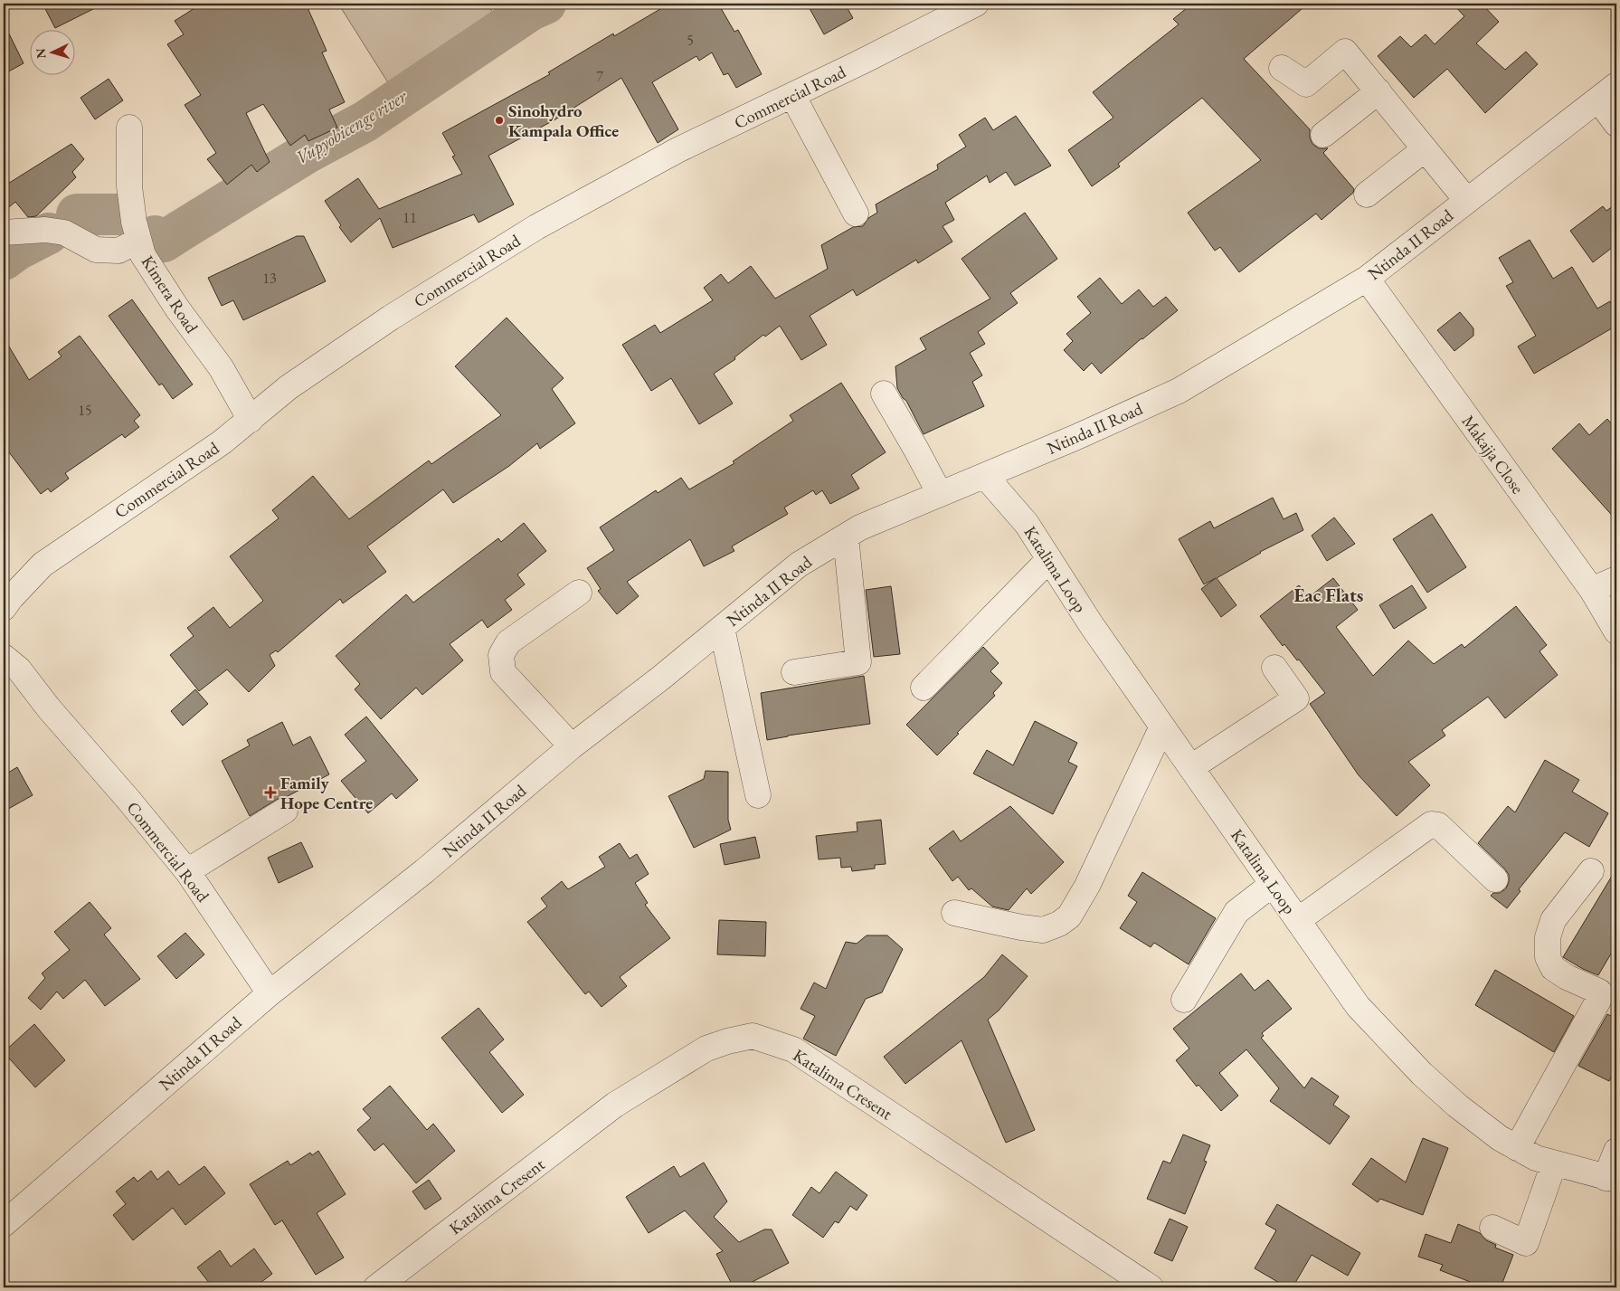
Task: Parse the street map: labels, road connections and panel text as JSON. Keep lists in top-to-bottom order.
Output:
{
  "streets": {
    "street": [
      "Commercial Road",
      "Ntinda II Road",
      "Kimera Road",
      "Makajja Close",
      "Katalima Loop",
      "Katalima Cresent"
    ]
  },
  "crossings": [
    ["Commercial Road", "Ntinda II Road"],
    ["Commercial Road", "Kimera Road"],
    ["Ntinda II Road", "Makajja Close"],
    ["Ntinda II Road", "Katalima Loop"]
  ],
  "districts": ["Eac Flats"],
  "water": ["Vupyobicenge river"],
  "places": {
    "other": ["Sinohydro Kampala Office"],
    "health": ["Family Hope Centre"]
  },
  "house_numbers": [
    "5",
    "7",
    "11",
    "13",
    "15"
  ],
  "north": "left"
}
